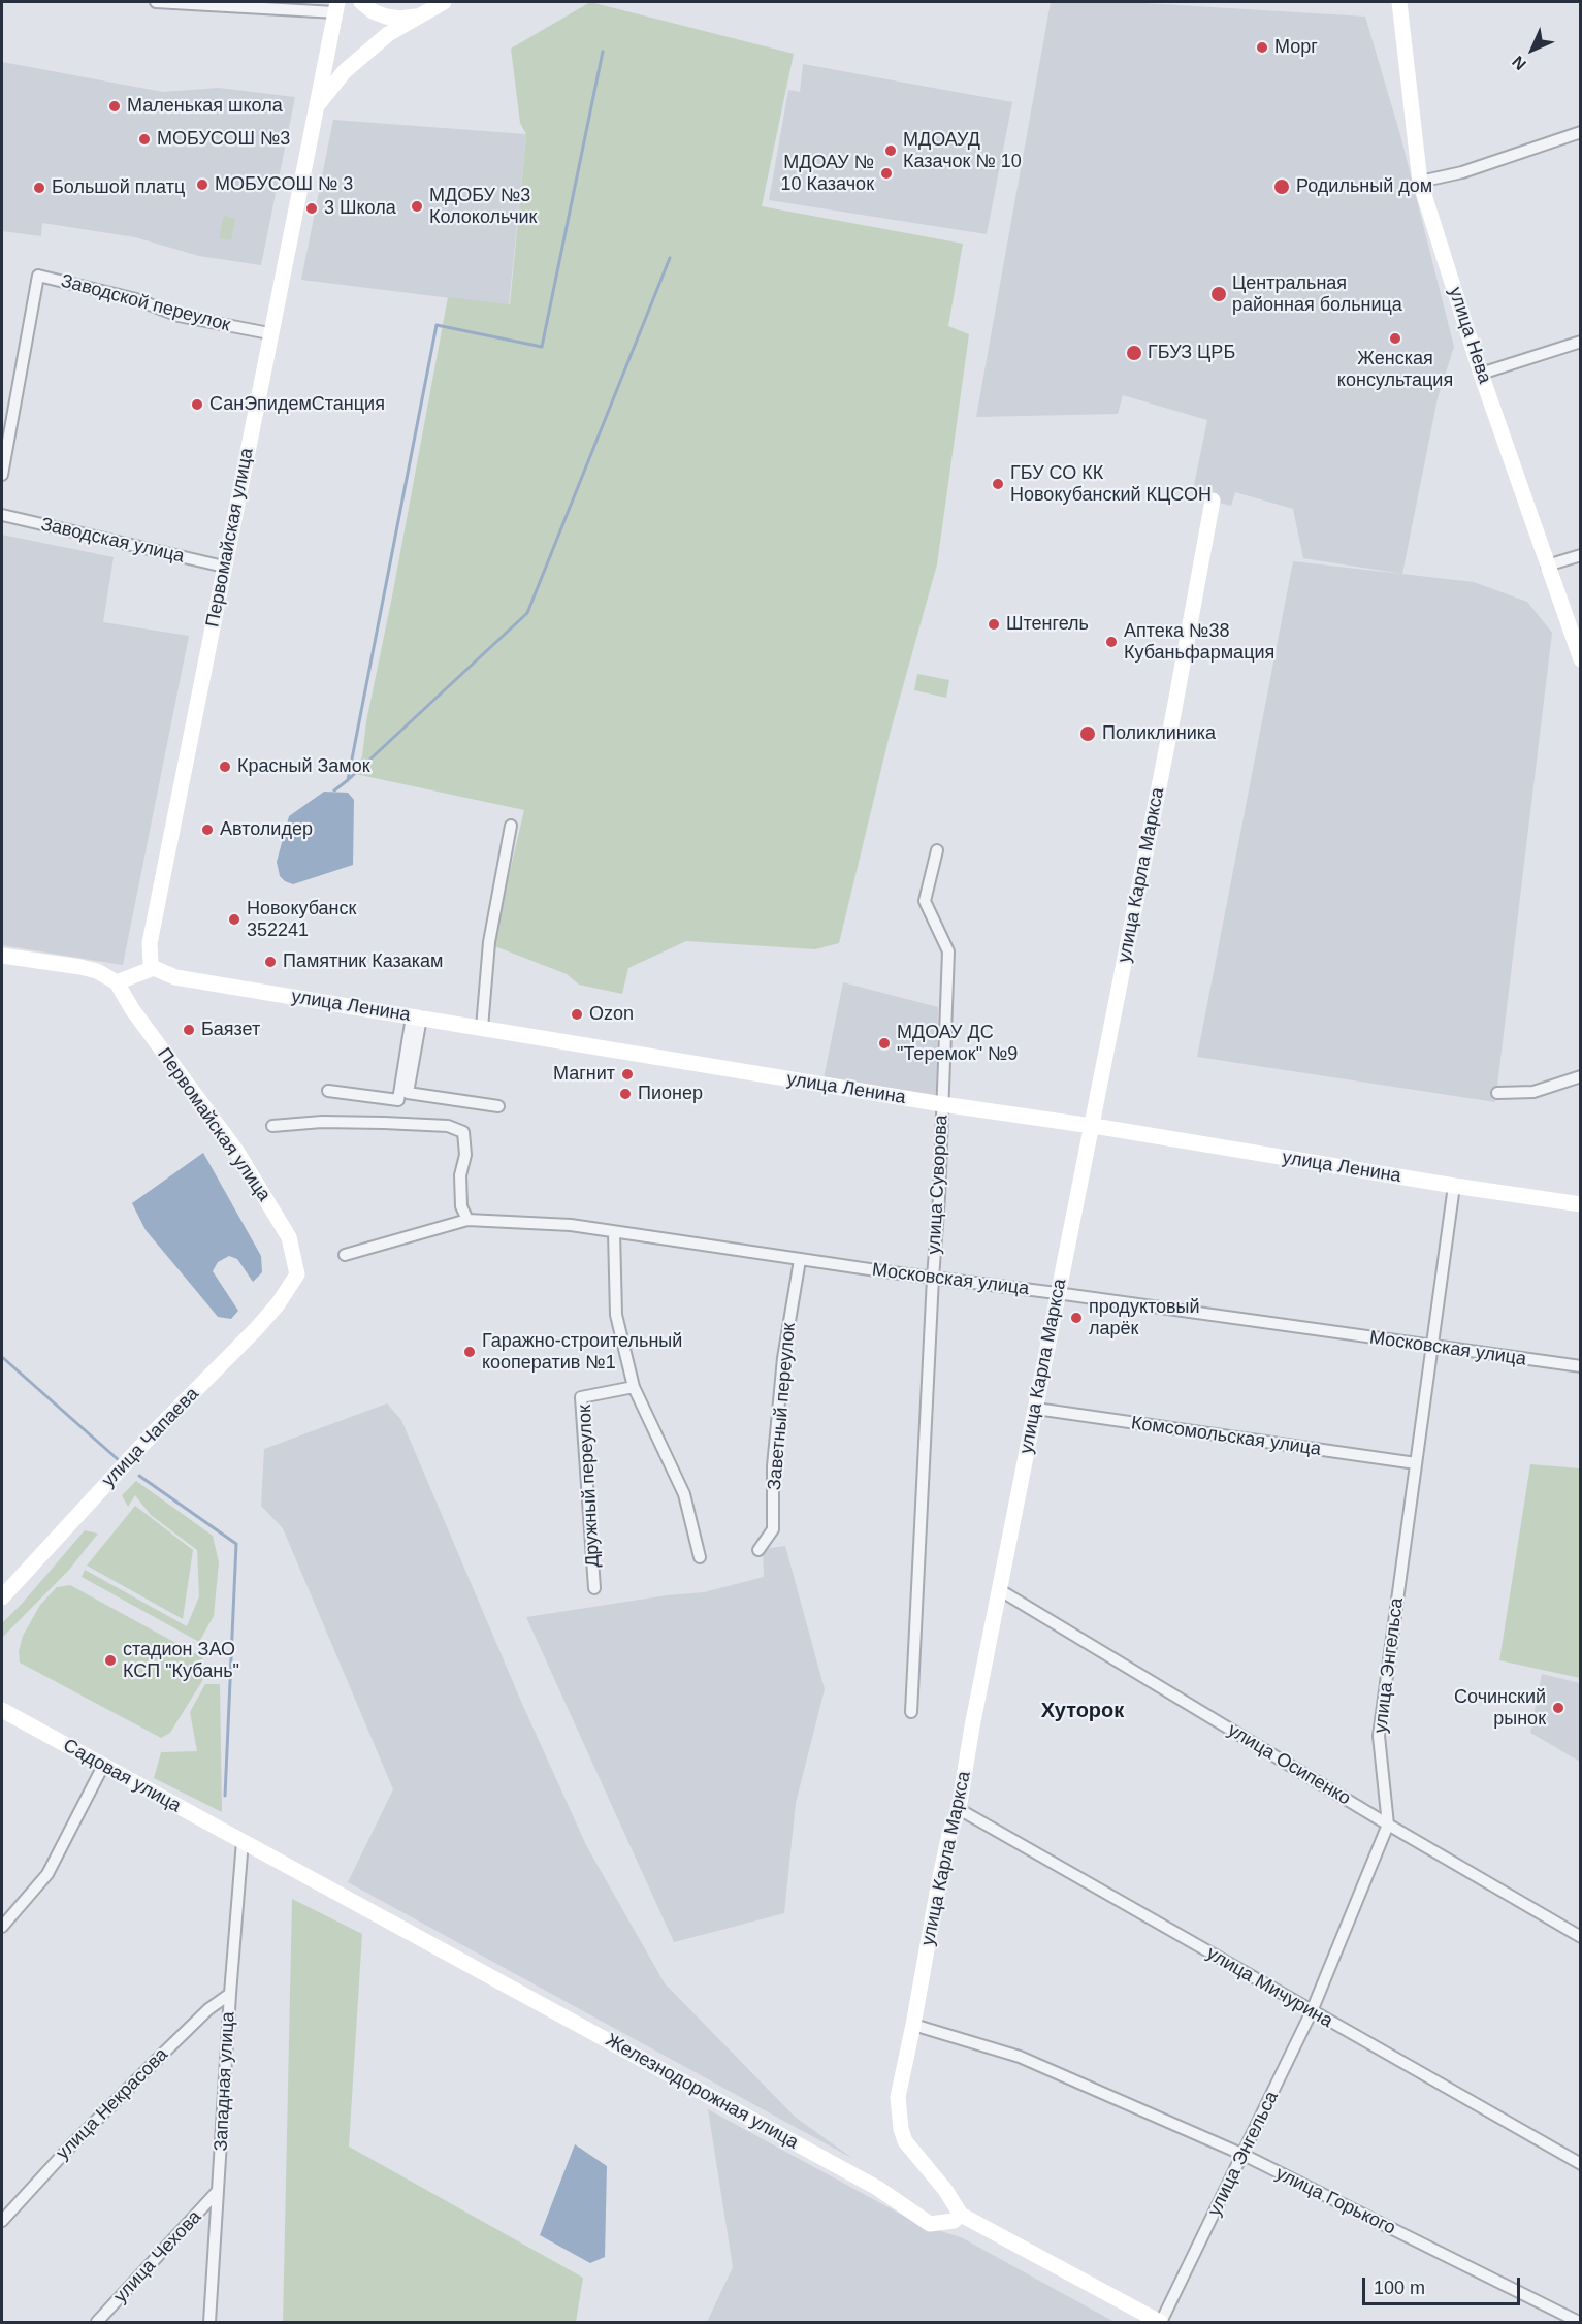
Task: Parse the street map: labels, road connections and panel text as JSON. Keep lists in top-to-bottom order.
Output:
{
  "streets": {
    "main road": [
      "улица Нева",
      "Первомайская улица",
      "улица Карла Маркса",
      "улица Ленина",
      "улица Чапаева",
      "Садовая улица",
      "Железнодорожная улица"
    ],
    "street": [
      "Заводской переулок",
      "Заводская улица",
      "улица Суворова",
      "Московская улица",
      "Заветный переулок",
      "Комсомольская улица",
      "Дружный переулок",
      "улица Энгельса",
      "улица Осипенко",
      "улица Мичурина",
      "Западная улица",
      "улица Некрасова",
      "улица Горького",
      "улица Чехова"
    ]
  },
  "crossings": [
    ["Заводской переулок", "Первомайская улица"],
    ["Первомайская улица", "Заводская улица"],
    ["Первомайская улица", "улица Ленина"],
    ["Первомайская улица", "улица Чапаева"],
    ["улица Карла Маркса", "улица Ленина"],
    ["улица Карла Маркса", "Московская улица"],
    ["улица Карла Маркса", "Комсомольская улица"],
    ["улица Карла Маркса", "улица Осипенко"],
    ["улица Карла Маркса", "улица Мичурина"],
    ["улица Карла Маркса", "Железнодорожная улица"],
    ["улица Карла Маркса", "улица Горького"],
    ["улица Ленина", "улица Суворова"],
    ["улица Ленина", "улица Энгельса"],
    ["улица Суворова", "Московская улица"],
    ["Московская улица", "Заветный переулок"],
    ["Московская улица", "улица Энгельса"],
    ["Комсомольская улица", "улица Энгельса"],
    ["улица Энгельса", "улица Осипенко"],
    ["улица Энгельса", "улица Мичурина"],
    ["улица Энгельса", "улица Горького"],
    ["Садовая улица", "Западная улица"],
    ["Садовая улица", "Железнодорожная улица"],
    ["Западная улица", "Железнодорожная улица"],
    ["Западная улица", "улица Некрасова"],
    ["Западная улица", "улица Чехова"]
  ],
  "districts": ["Хуторок"],
  "places": [
    "Морг",
    "Маленькая школа",
    "МОБУСОШ №3",
    "МДОАУД Казачок № 10",
    "МДОАУ № 10 Казачок",
    "МОБУСОШ № 3",
    "Родильный дом",
    "Большой платц",
    "МДОБУ №3 Колокольчик",
    "3 Школа",
    "Центральная районная больница",
    "Женская консультация",
    "ГБУЗ ЦРБ",
    "СанЭпидемСтанция",
    "ГБУ СО КК Новокубанский КЦСОН",
    "Штенгель",
    "Аптека №38 Кубаньфармация",
    "Поликлиника",
    "Красный Замок",
    "Автолидер",
    "Новокубанск 352241",
    "Памятник Казакам",
    "Ozon",
    "Баязет",
    "МДОАУ ДС \"Теремок\" №9",
    "Магнит",
    "Пионер",
    "продуктовый ларёк",
    "Гаражно-строительный кооператив №1",
    "стадион ЗАО КСП \"Кубань\"",
    "Сочинский рынок"
  ],
  "scale_bar": "100 m",
  "north": "bottom left"
}
